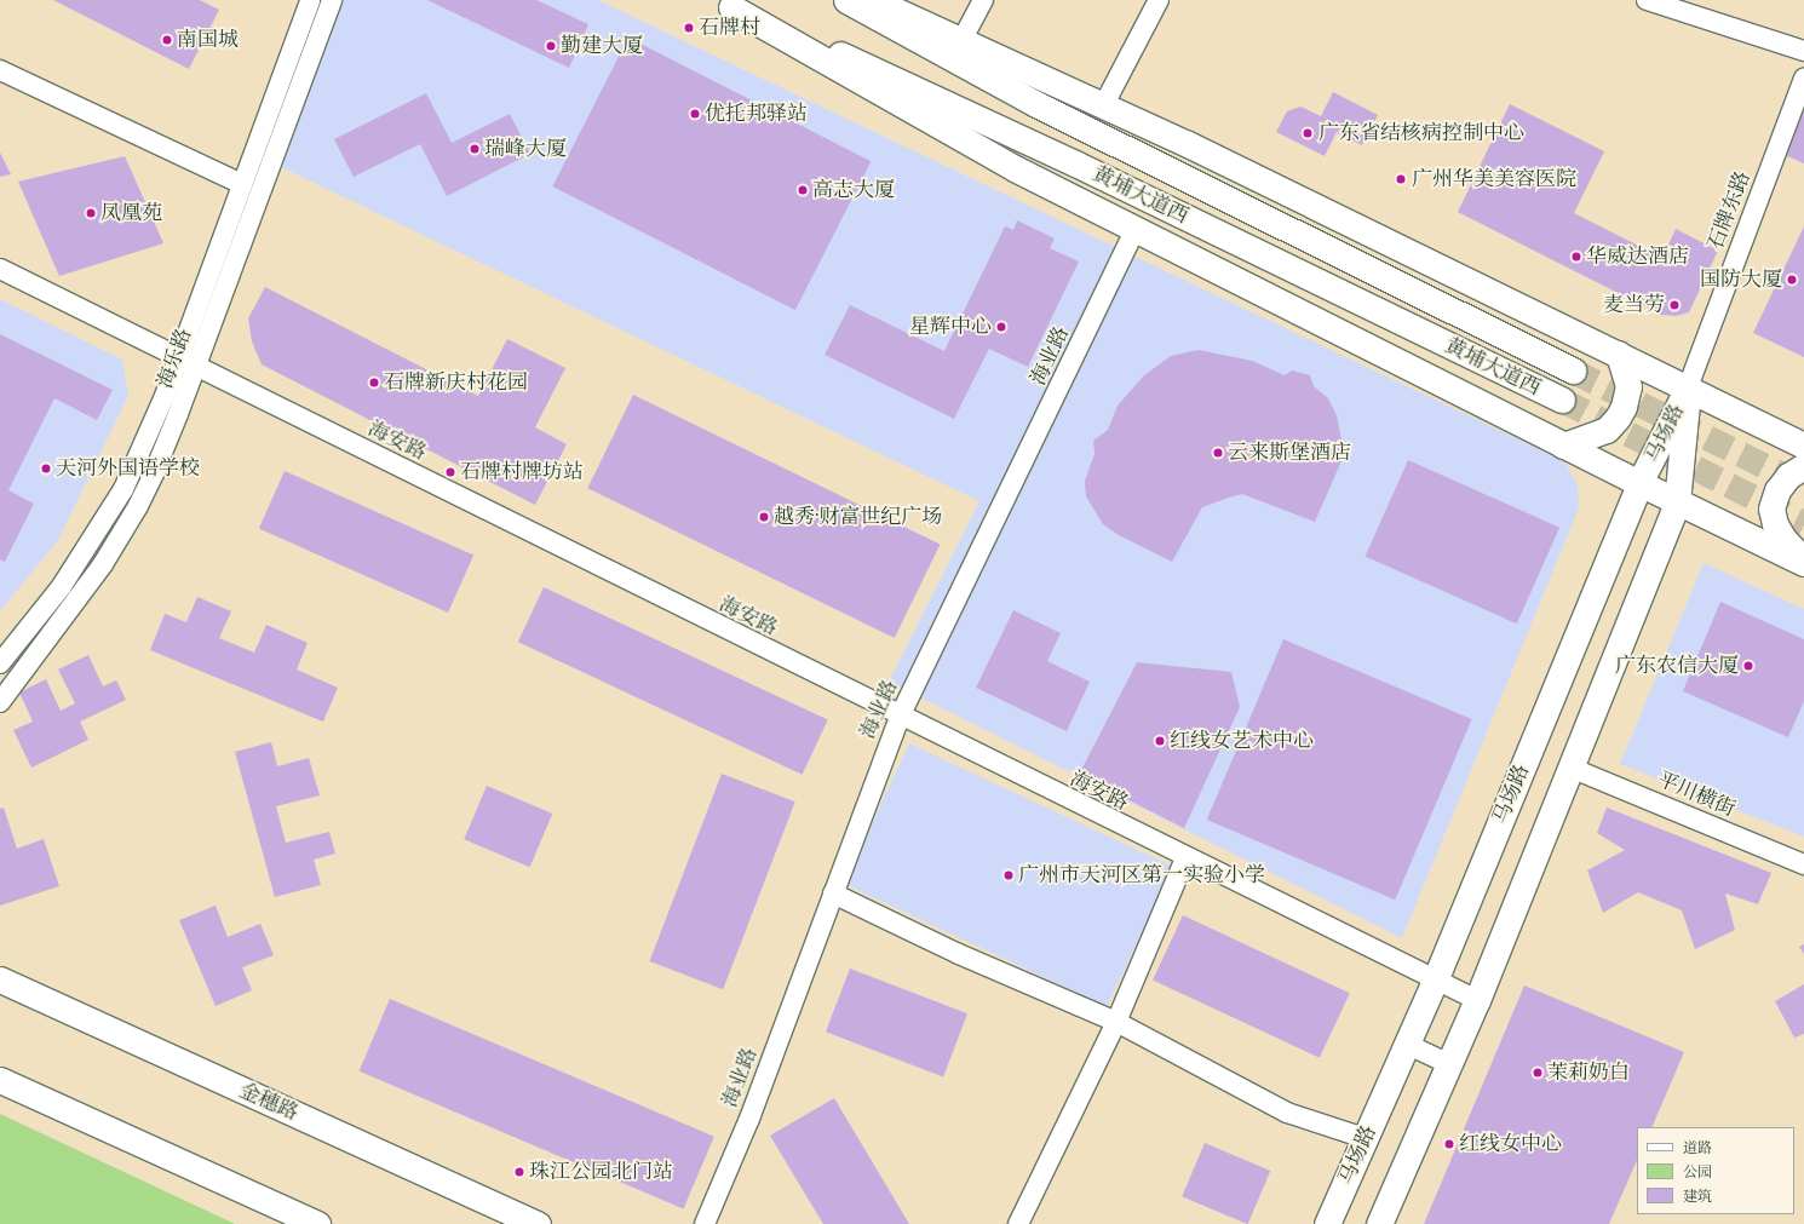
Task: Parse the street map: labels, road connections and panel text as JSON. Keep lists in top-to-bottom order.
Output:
{
  "streets": {
    "main road": ["黄埔大道西", "马场路", "金穗路"],
    "street": [
      "石牌东路",
      "海业路",
      "海乐路",
      "海安路",
      "平川横街"
    ]
  },
  "crossings": [
    ["石牌东路", "马场路"],
    ["海业路", "海安路"],
    ["海乐路", "海安路"],
    ["马场路", "海安路"],
    ["马场路", "平川横街"]
  ],
  "places": [
    "石牌村",
    "南国城",
    "勤建大厦",
    "优托邦驿站",
    "广东省结核病控制中心",
    "瑞峰大厦",
    "广州华美美容医院",
    "高志大厦",
    "凤凰苑",
    "华威达酒店",
    "国防大厦",
    "麦当劳",
    "星辉中心",
    "石牌新庆村花园",
    "云来斯堡酒店",
    "天河外国语学校",
    "石牌村牌坊站",
    "越秀·财富世纪广场",
    "广东农信大厦",
    "红线女艺术中心",
    "广州市天河区第一实验小学",
    "茉莉奶白",
    "红线女中心",
    "珠江公园北门站"
  ],
  "legend": ["道路", "公园", "建筑"]
}
